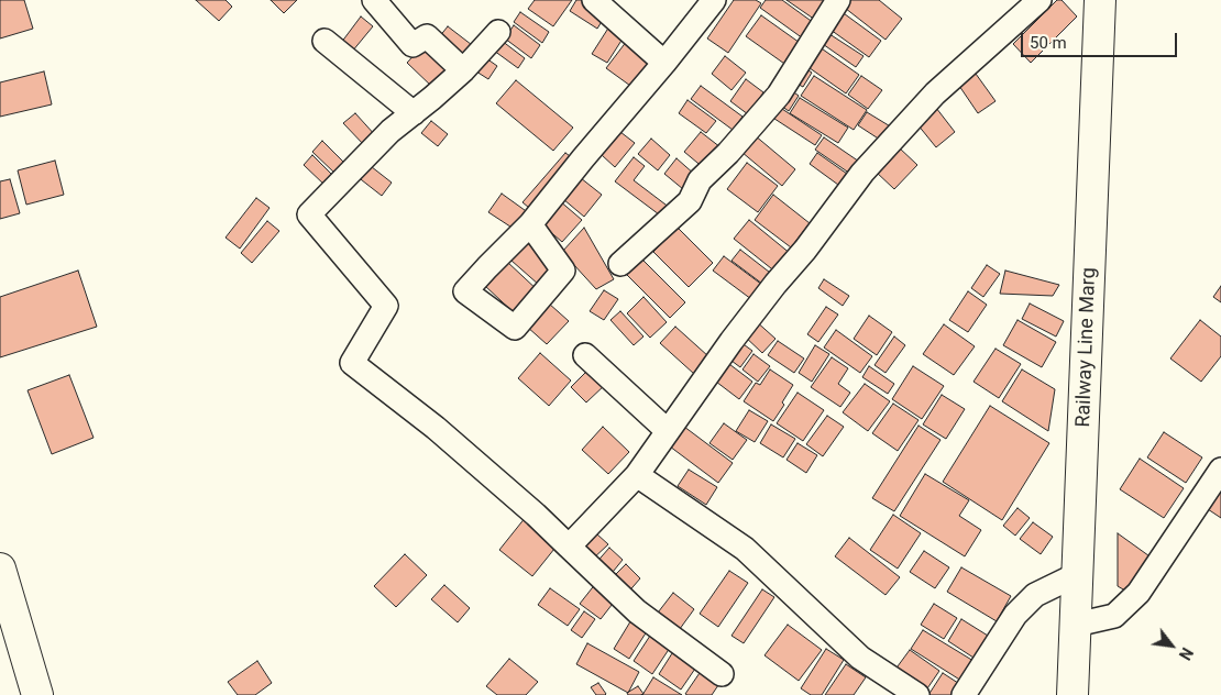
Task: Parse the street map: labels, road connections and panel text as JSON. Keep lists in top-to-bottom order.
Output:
{
  "streets": {
    "main road": ["Railway Line Marg"]
  },
  "scale_bar": "50 m",
  "north": "bottom right"
}
